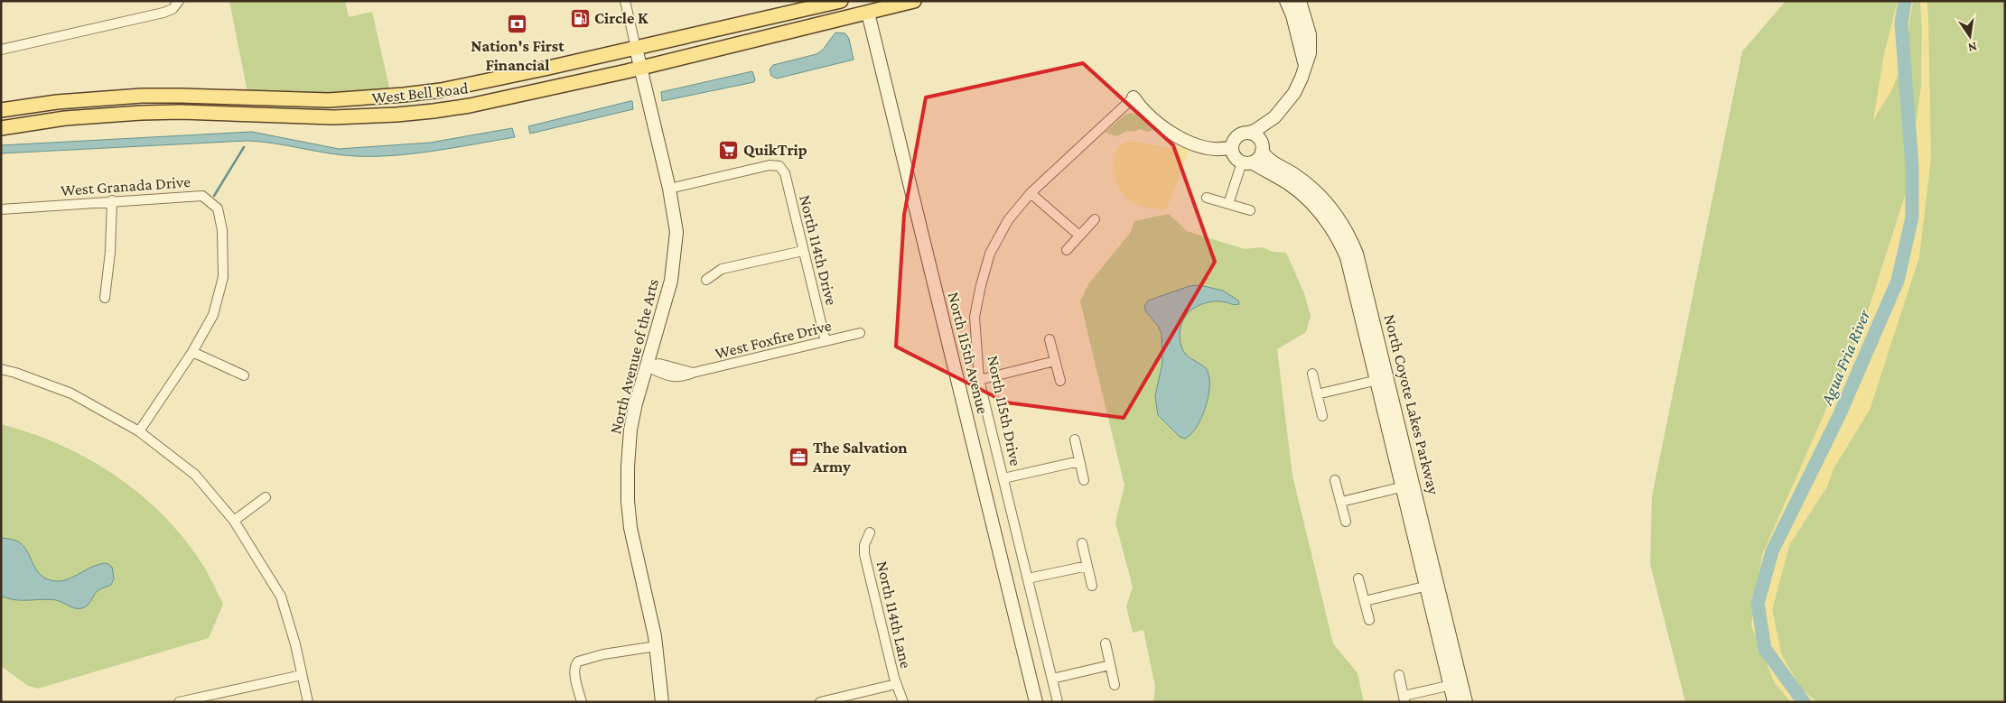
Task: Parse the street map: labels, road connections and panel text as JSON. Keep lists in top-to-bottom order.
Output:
{
  "streets": {
    "main road": ["West Bell Road"],
    "street": [
      "West Granada Drive",
      "North 114th Drive",
      "West Foxfire Drive",
      "North 115th Avenue",
      "North Avenue of the Arts",
      "North Coyote Lakes Parkway",
      "North 115th Drive",
      "North 114th Lane"
    ]
  },
  "crossings": [
    ["West Bell Road", "North 115th Avenue"],
    ["West Bell Road", "North Avenue of the Arts"],
    ["North 114th Drive", "West Foxfire Drive"],
    ["North 114th Drive", "North Avenue of the Arts"],
    ["West Foxfire Drive", "North Avenue of the Arts"]
  ],
  "water": ["Agua Fria River"],
  "places": {
    "fuel station": ["Circle K"],
    "bank": ["Nation's First Financial"],
    "supermarket": ["QuikTrip"],
    "office": ["The Salvation Army"]
  },
  "north": "bottom"
}
